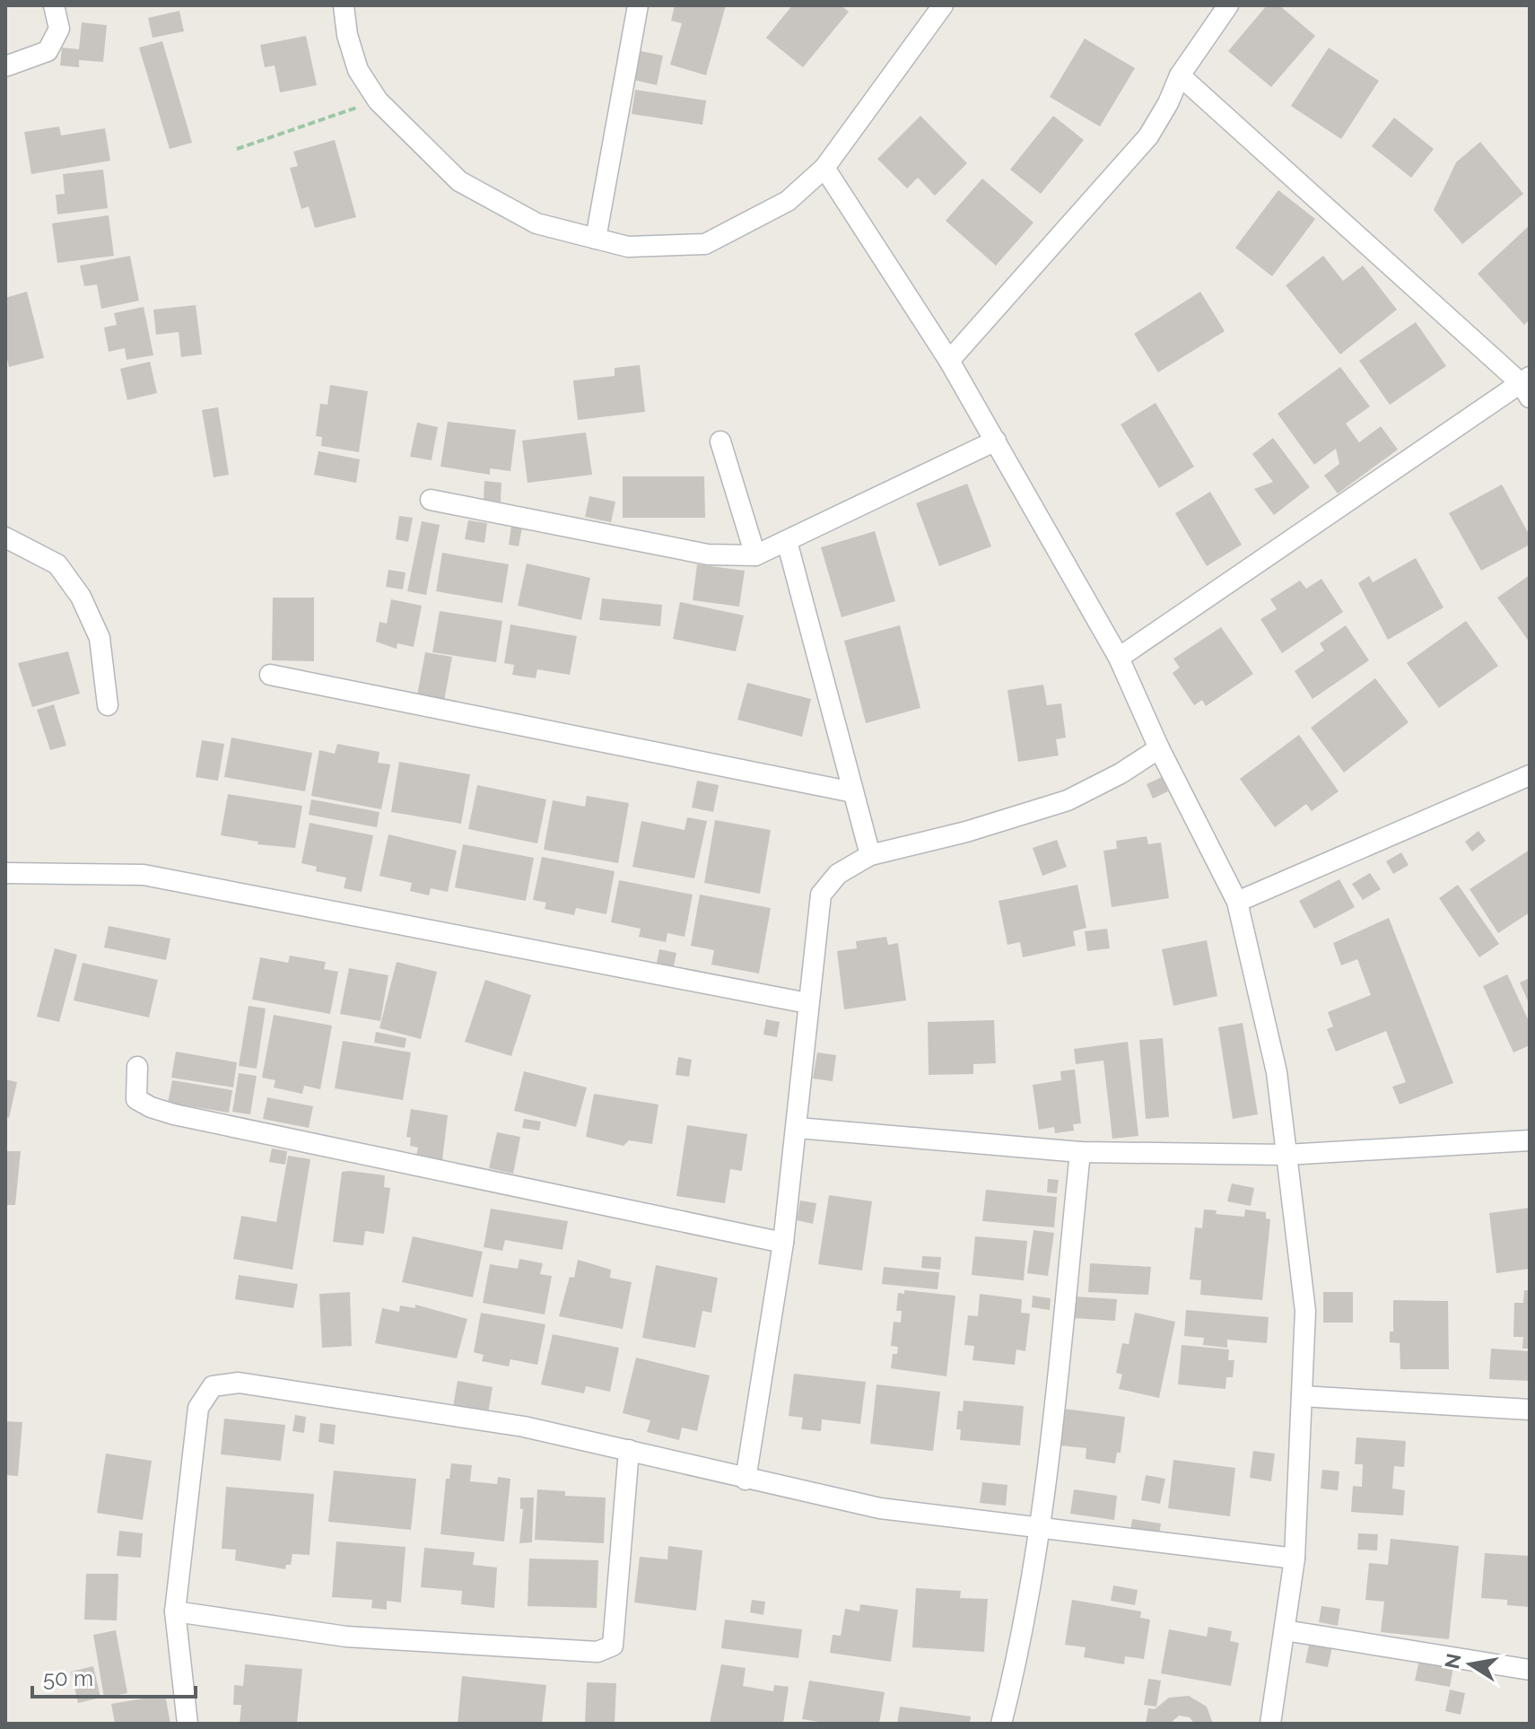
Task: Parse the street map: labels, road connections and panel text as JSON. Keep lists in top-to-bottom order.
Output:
{
  "scale_bar": "50 m",
  "north": "left"
}
